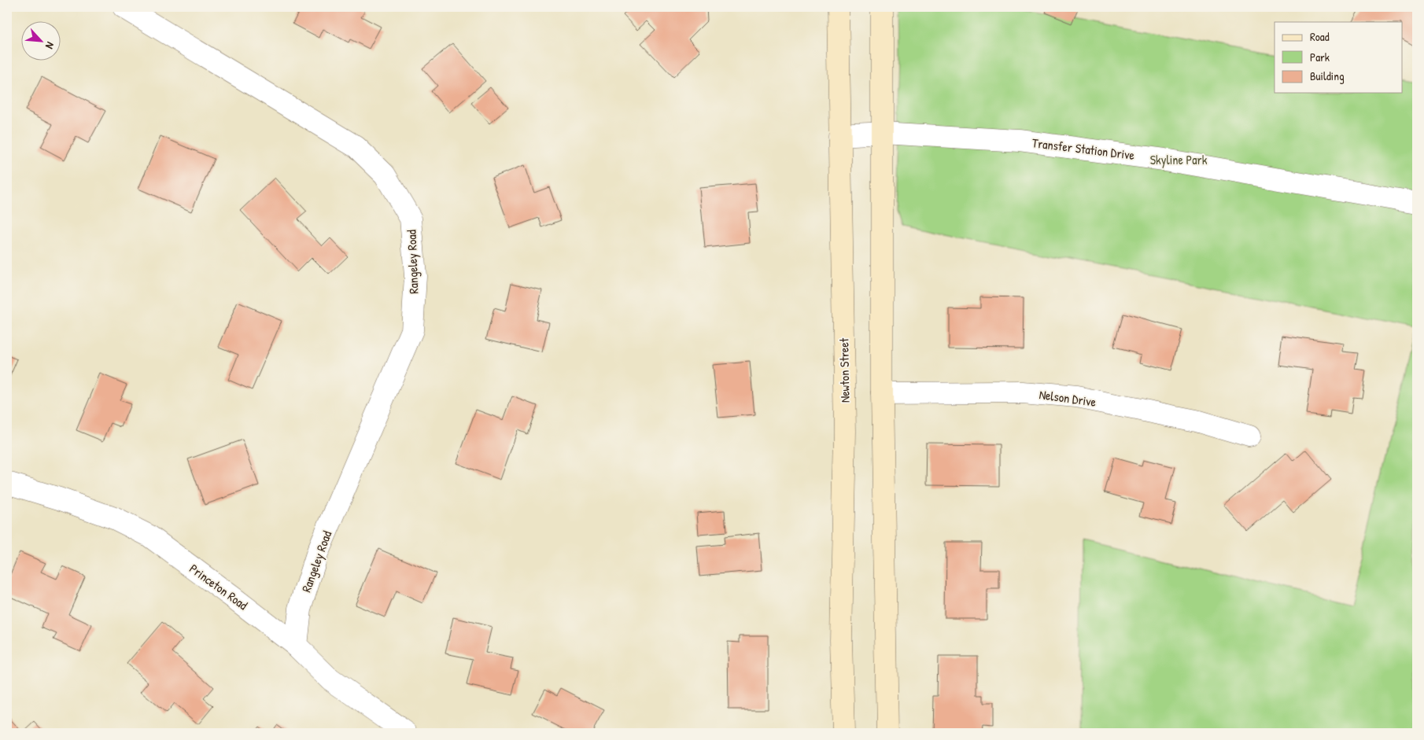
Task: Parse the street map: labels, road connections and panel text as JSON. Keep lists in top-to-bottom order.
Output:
{
  "streets": {
    "main road": ["Newton Street"],
    "street": [
      "Transfer Station Drive",
      "Rangeley Road",
      "Nelson Drive",
      "Princeton Road"
    ]
  },
  "crossings": [
    ["Transfer Station Drive", "Newton Street"],
    ["Rangeley Road", "Princeton Road"]
  ],
  "parks": ["Skyline Park"],
  "legend": ["Road", "Park", "Building"],
  "north": "bottom right"
}
